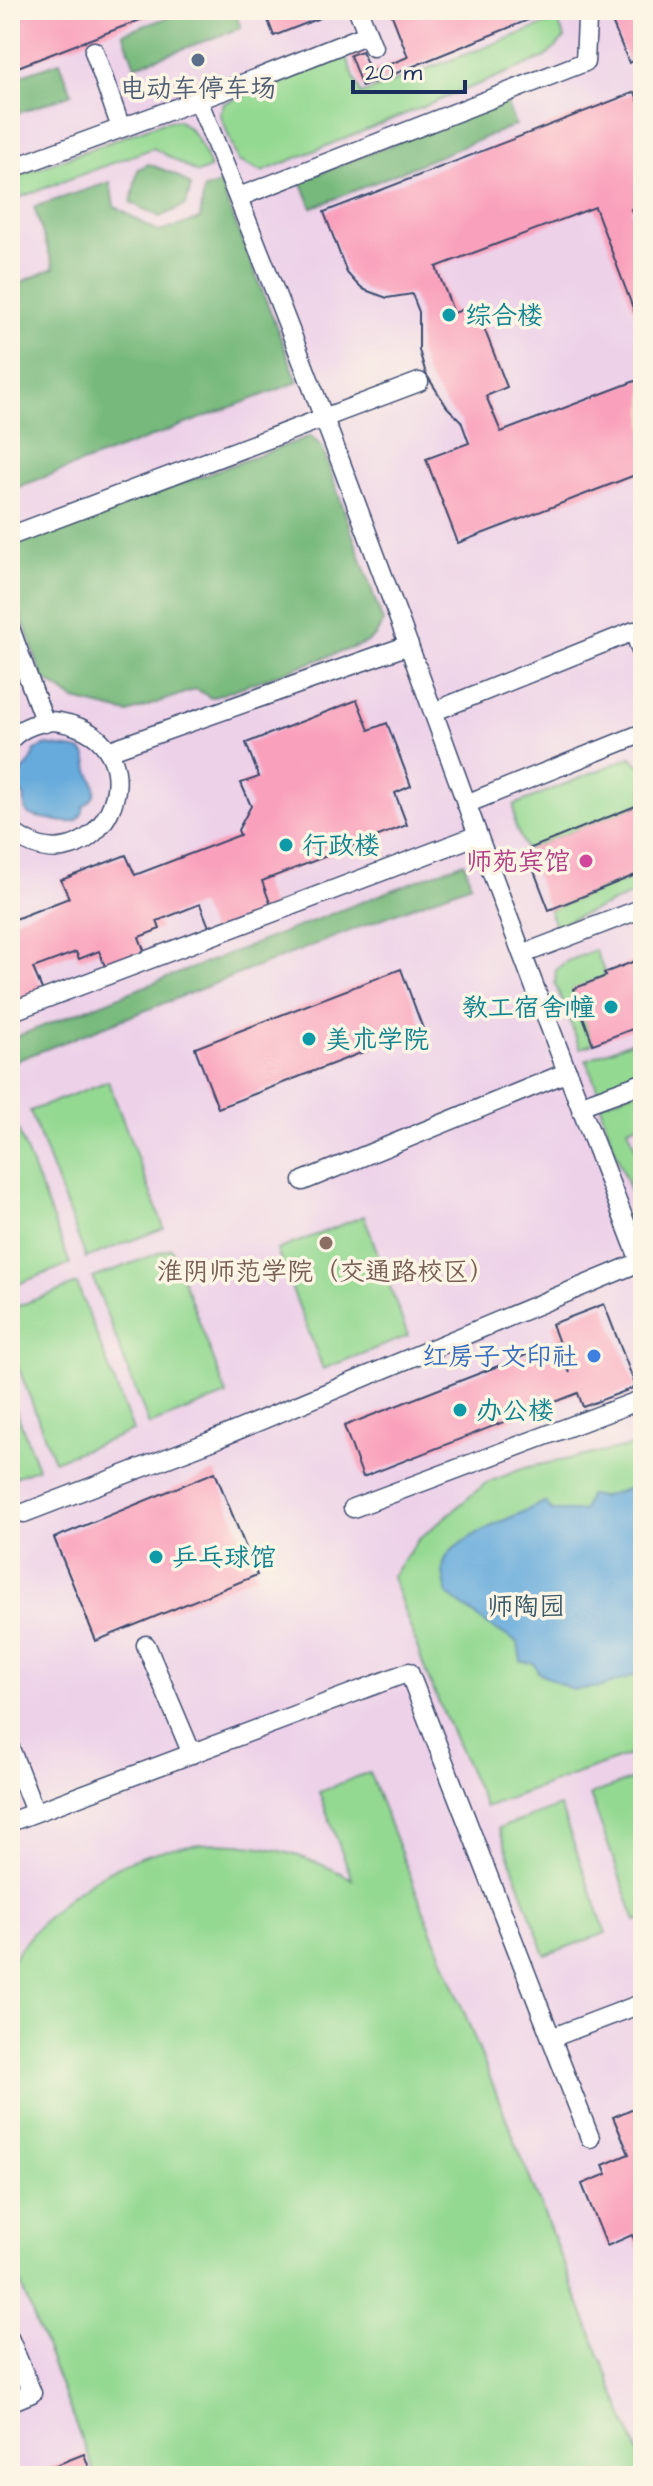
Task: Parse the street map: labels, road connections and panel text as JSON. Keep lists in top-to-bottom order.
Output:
{
  "parks": ["师陶园"],
  "places": [
    "电动车停车场",
    "综合楼",
    "行政楼",
    "师苑宾馆",
    "教工宿舍1幢",
    "美术学院",
    "淮阴师范学院（交通路校区）",
    "红房子文印社",
    "办公楼",
    "乒乓球馆"
  ],
  "scale_bar": "20 m"
}
